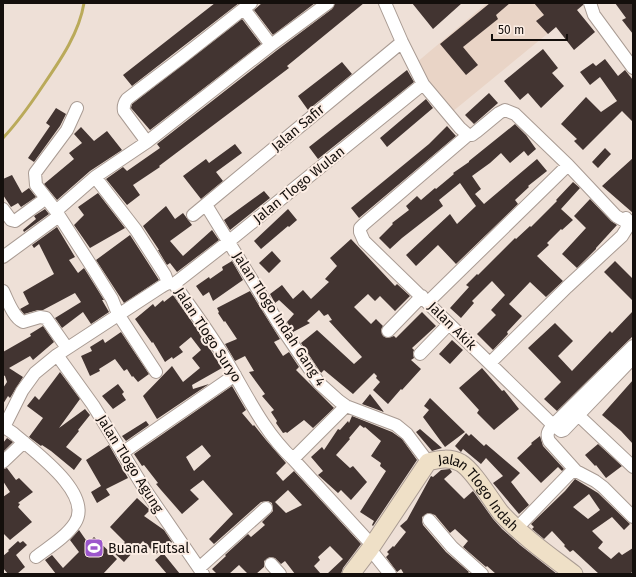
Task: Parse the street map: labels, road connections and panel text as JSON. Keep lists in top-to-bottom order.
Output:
{
  "streets": {
    "street": [
      "Jalan Safir",
      "Jalan Tlogo Wulan",
      "Jalan Tlogo Indah Gang 4",
      "Jalan Akik",
      "Jalan Tlogo Suryo",
      "Jalan Tlogo Agung",
      "Jalan Tlogo Indah"
    ]
  },
  "crossings": [
    ["Jalan Safir", "Jalan Tlogo Indah Gang 4"],
    ["Jalan Tlogo Wulan", "Jalan Tlogo Indah Gang 4"],
    ["Jalan Tlogo Wulan", "Jalan Tlogo Suryo"],
    ["Jalan Tlogo Indah Gang 4", "Jalan Tlogo Indah"],
    ["Jalan Tlogo Suryo", "Jalan Tlogo Agung"],
    ["Jalan Tlogo Suryo", "Jalan Tlogo Indah"]
  ],
  "places": {
    "sports": ["Buana Futsal"]
  },
  "scale_bar": "50 m"
}
